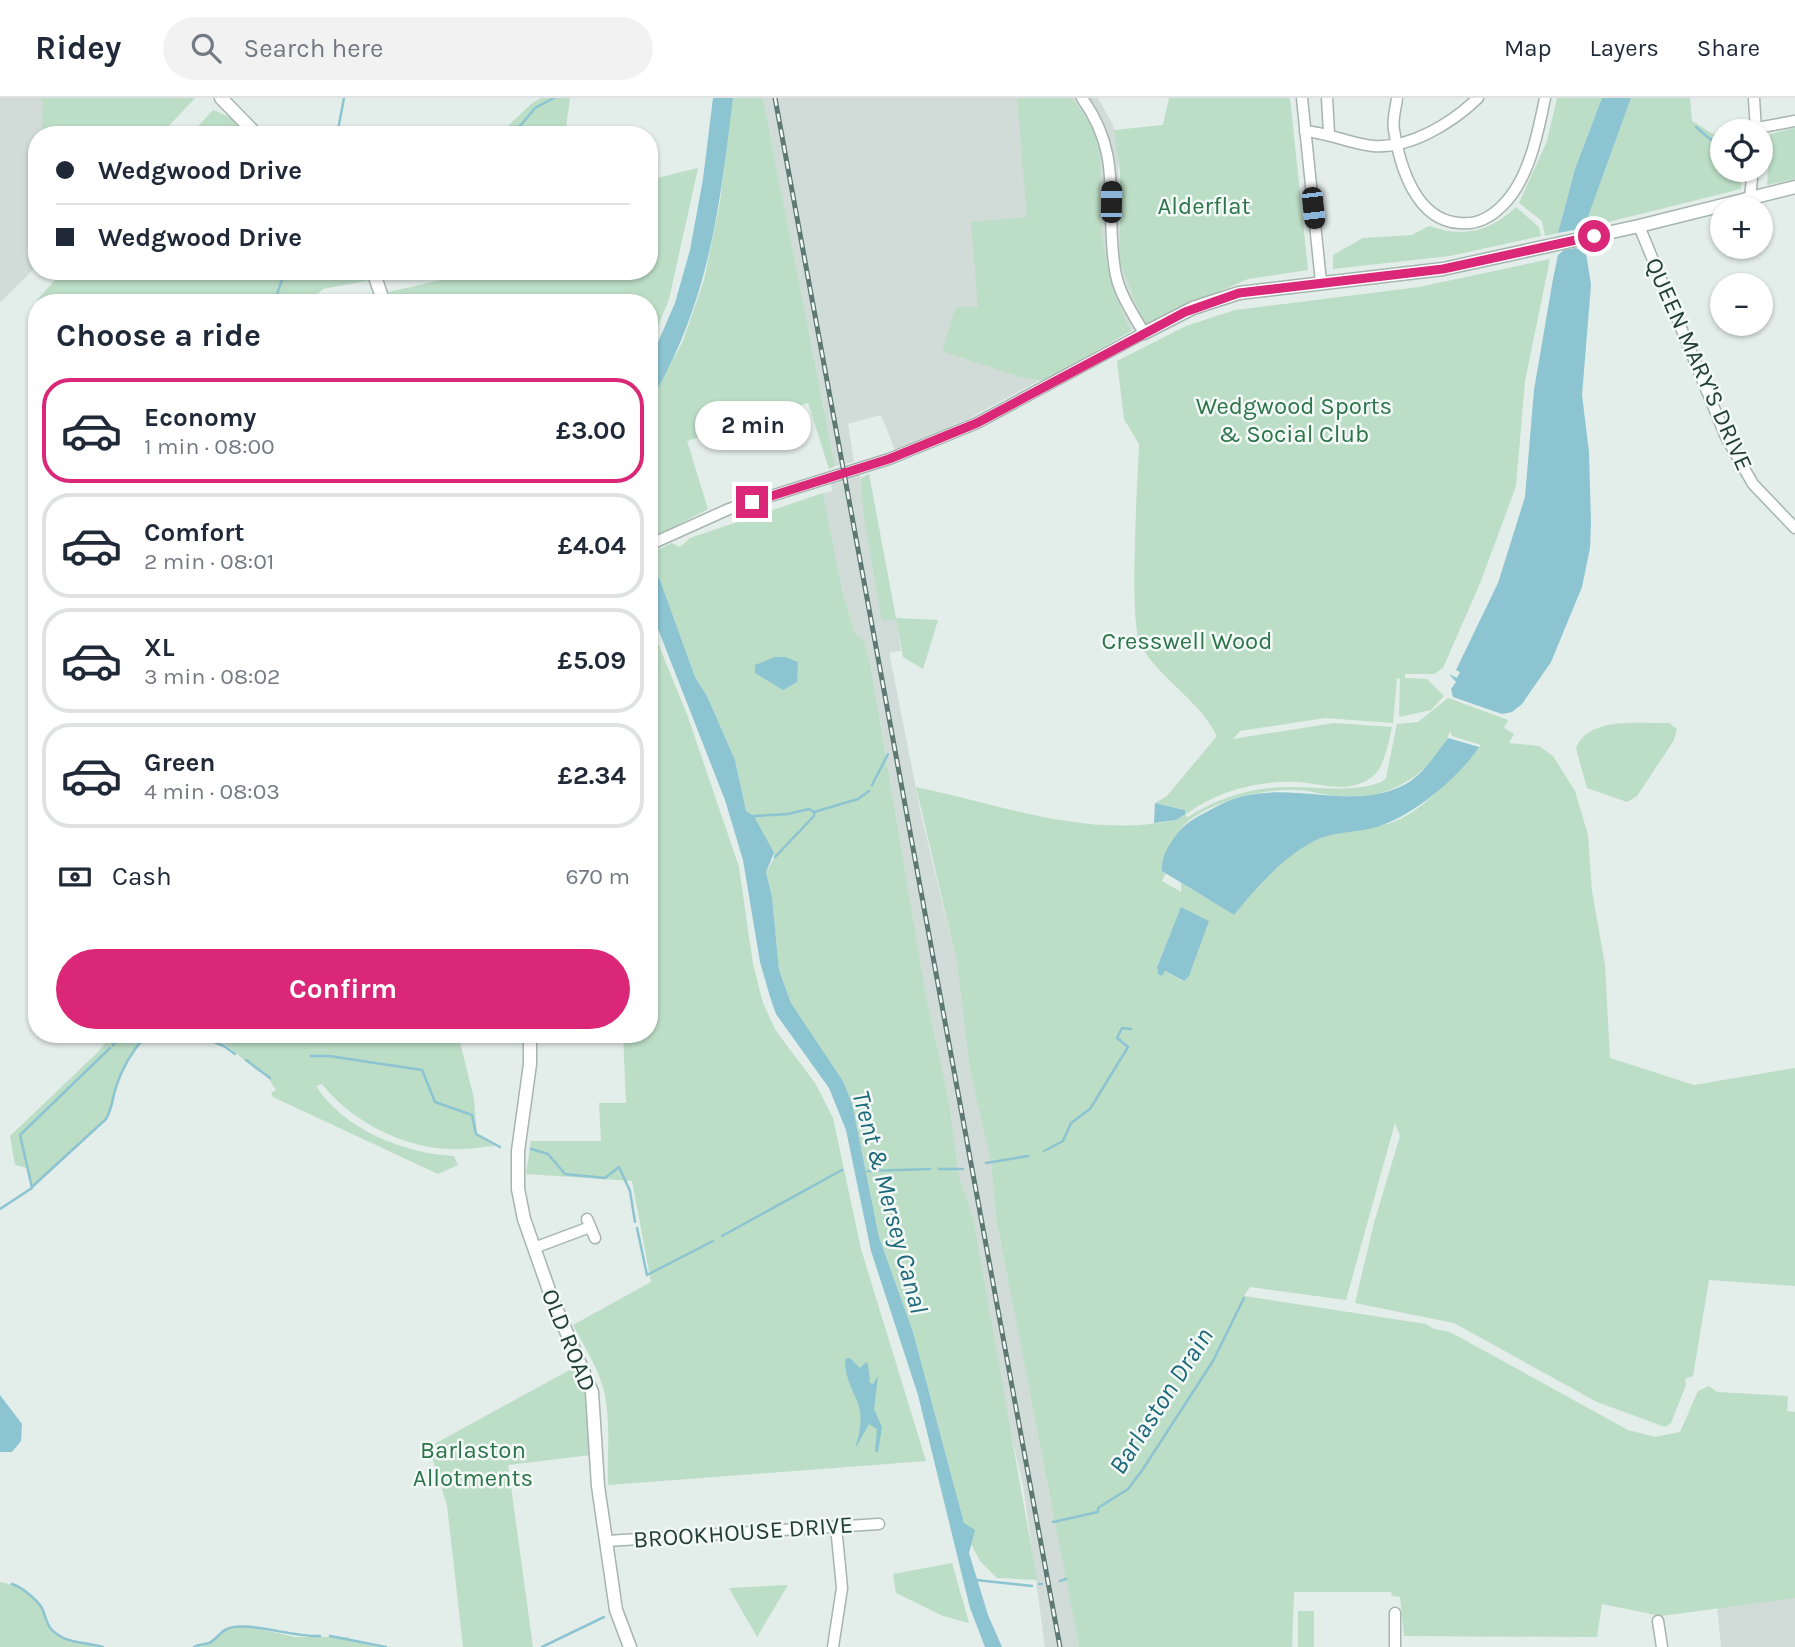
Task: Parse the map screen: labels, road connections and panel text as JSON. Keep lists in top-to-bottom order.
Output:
{
  "streets": {
    "street": ["QUEEN MARY'S DRIVE", "OLD ROAD", "BROOKHOUSE DRIVE"]
  },
  "crossings": [
    ["OLD ROAD", "BROOKHOUSE DRIVE"]
  ],
  "water": ["Trent & Mersey Canal", "Barlaston Drain"],
  "parks": [
    "Alderflat",
    "Wedgwood Sports & Social Club",
    "Cresswell Wood",
    "Barlaston Allotments"
  ],
  "page": {
    "header": "Ridey",
    "search": "Search here",
    "nav": ["Map", "Layers", "Share"],
    "map_buttons": ["+", "−"],
    "banner": ["Wedgwood Drive", "Wedgwood Drive"],
    "heading": "Choose a ride",
    "list": [
      {
        "name": "Economy",
        "note": "1 min · 08:00",
        "value": "£3.00"
      },
      {
        "name": "Comfort",
        "note": "2 min · 08:01",
        "value": "£4.04"
      },
      {
        "name": "XL",
        "note": "3 min · 08:02",
        "value": "£5.09"
      },
      {
        "name": "Green",
        "note": "4 min · 08:03",
        "value": "£2.34"
      }
    ],
    "bubble": "2 min",
    "pay": ["Cash", "670 m"],
    "buttons": "Confirm"
  }
}
